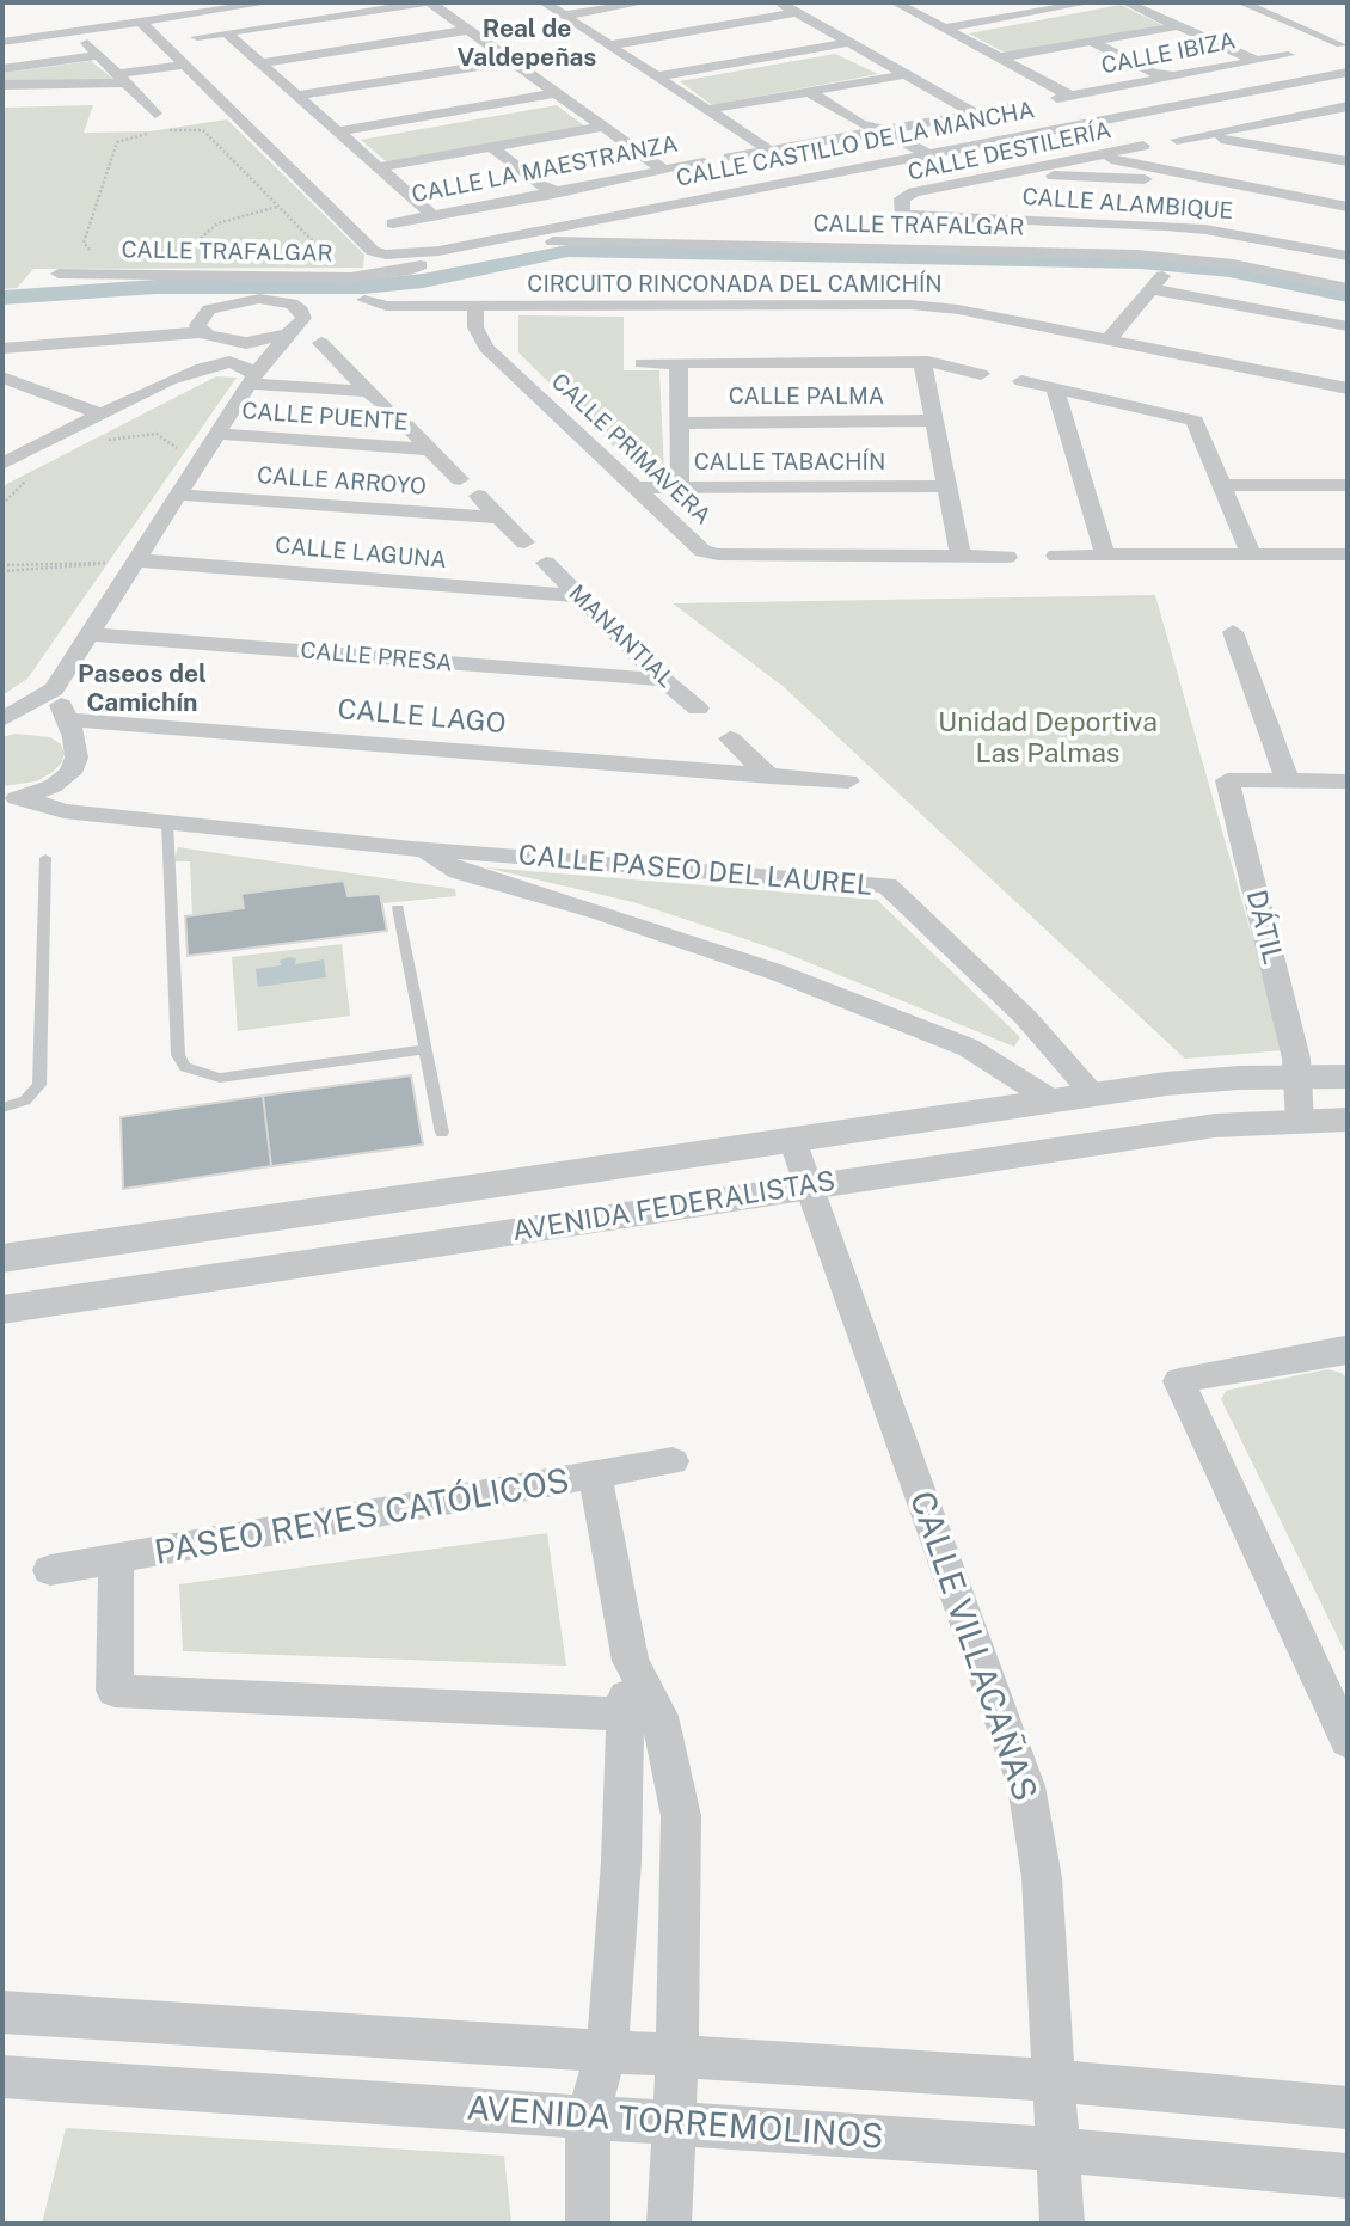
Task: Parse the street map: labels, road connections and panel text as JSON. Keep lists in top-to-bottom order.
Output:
{
  "streets": {
    "street": [
      "CALLE IBIZA",
      "CALLE CASTILLO DE LA MANCHA",
      "CALLE DESTILERÍA",
      "CALLE LA MAESTRANZA",
      "CALLE ALAMBIQUE",
      "CALLE TRAFALGAR",
      "CIRCUITO RINCONADA DEL CAMICHÍN",
      "CALLE PALMA",
      "CALLE PUENTE",
      "CALLE PRIMAVERA",
      "CALLE TABACHÍN",
      "CALLE ARROYO",
      "CALLE LAGUNA",
      "MANANTIAL",
      "CALLE PRESA",
      "CALLE LAGO",
      "CALLE PASEO DEL LAUREL",
      "DÁTIL",
      "AVENIDA FEDERALISTAS",
      "PASEO REYES CATÓLICOS",
      "CALLE VILLACAÑAS",
      "AVENIDA TORREMOLINOS"
    ]
  },
  "crossings": [
    ["CALLE CASTILLO DE LA MANCHA", "CALLE TRAFALGAR"],
    ["CALLE DESTILERÍA", "CALLE ALAMBIQUE"],
    ["CALLE PRIMAVERA", "CALLE TABACHÍN"],
    ["CALLE LAGUNA", "MANANTIAL"],
    ["MANANTIAL", "CALLE PRESA"],
    ["CALLE PASEO DEL LAUREL", "AVENIDA FEDERALISTAS"],
    ["DÁTIL", "AVENIDA FEDERALISTAS"],
    ["AVENIDA FEDERALISTAS", "CALLE VILLACAÑAS"],
    ["CALLE VILLACAÑAS", "AVENIDA TORREMOLINOS"]
  ],
  "districts": ["Real de Valdepeñas", "Paseos del Camichín"],
  "parks": ["Unidad Deportiva Las Palmas"]
}
